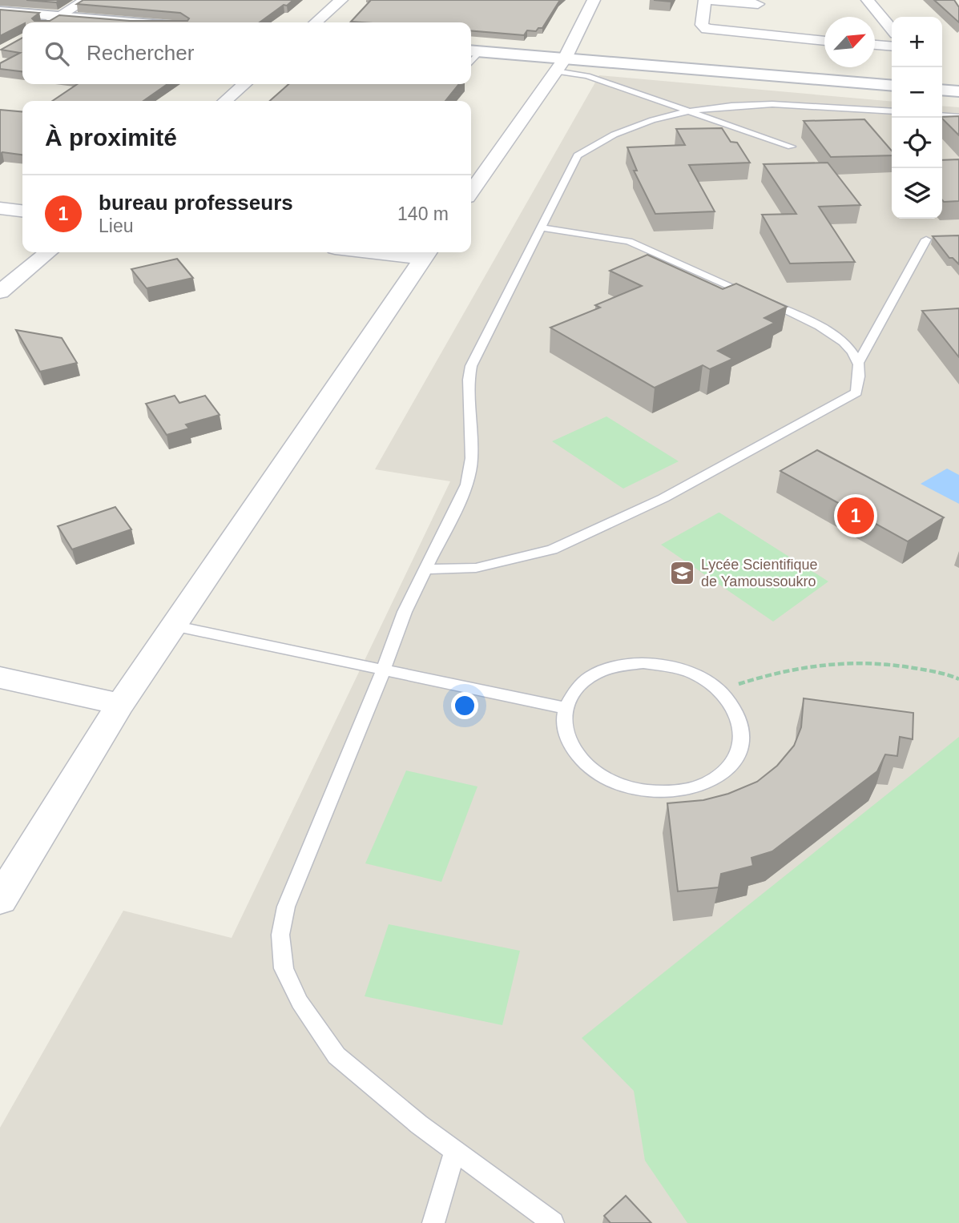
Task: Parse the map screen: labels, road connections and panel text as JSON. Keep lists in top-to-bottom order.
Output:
{
  "places": {
    "school or university": ["Lycée Scientifique de Yamoussoukro"]
  },
  "north": "top right",
  "page": {
    "map_buttons": ["+", "−"],
    "search": "Rechercher",
    "heading": "À proximité",
    "list": [
      {
        "mark": "1",
        "name": "bureau professeurs",
        "note": "Lieu",
        "value": "140 m"
      }
    ],
    "pins": "1"
  }
}
